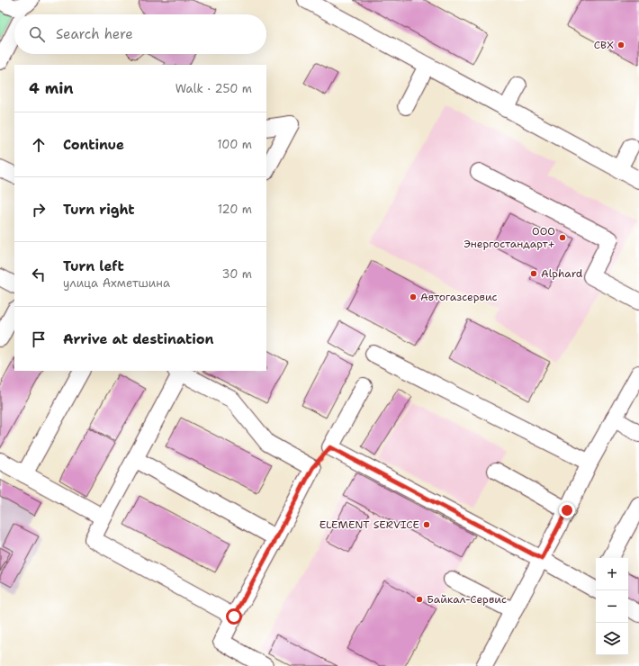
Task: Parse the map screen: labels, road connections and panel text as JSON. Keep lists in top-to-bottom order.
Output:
{
  "places": [
    "СВХ",
    "ООО Энергостандарт+",
    "Alphard",
    "Автогазсервис",
    "ELEMENT SERVICE",
    "Байкал-Сервис"
  ],
  "page": {
    "search": "Search here",
    "heading": ["4 min", "Walk · 250 m"],
    "list": [
      ["Continue", "100 m"],
      ["Turn right", "120 m"],
      ["Turn left", "улица Ахметшина", "30 m"],
      "Arrive at destination"
    ],
    "map_buttons": ["+", "−"]
  }
}
